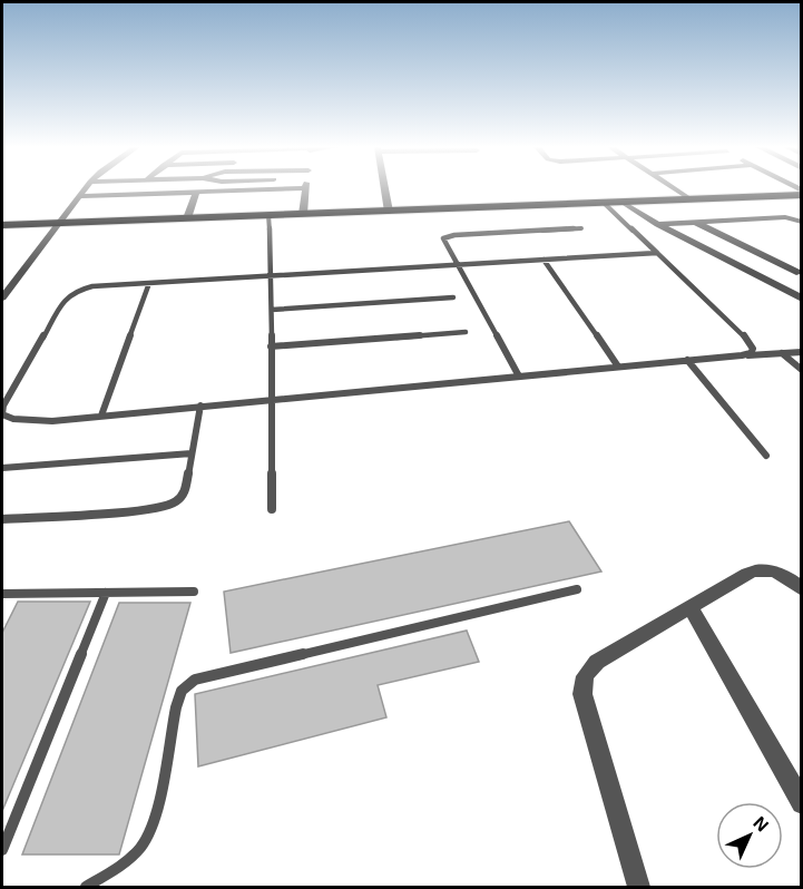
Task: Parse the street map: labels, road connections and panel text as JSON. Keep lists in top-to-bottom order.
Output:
{
  "north": "top right"
}
